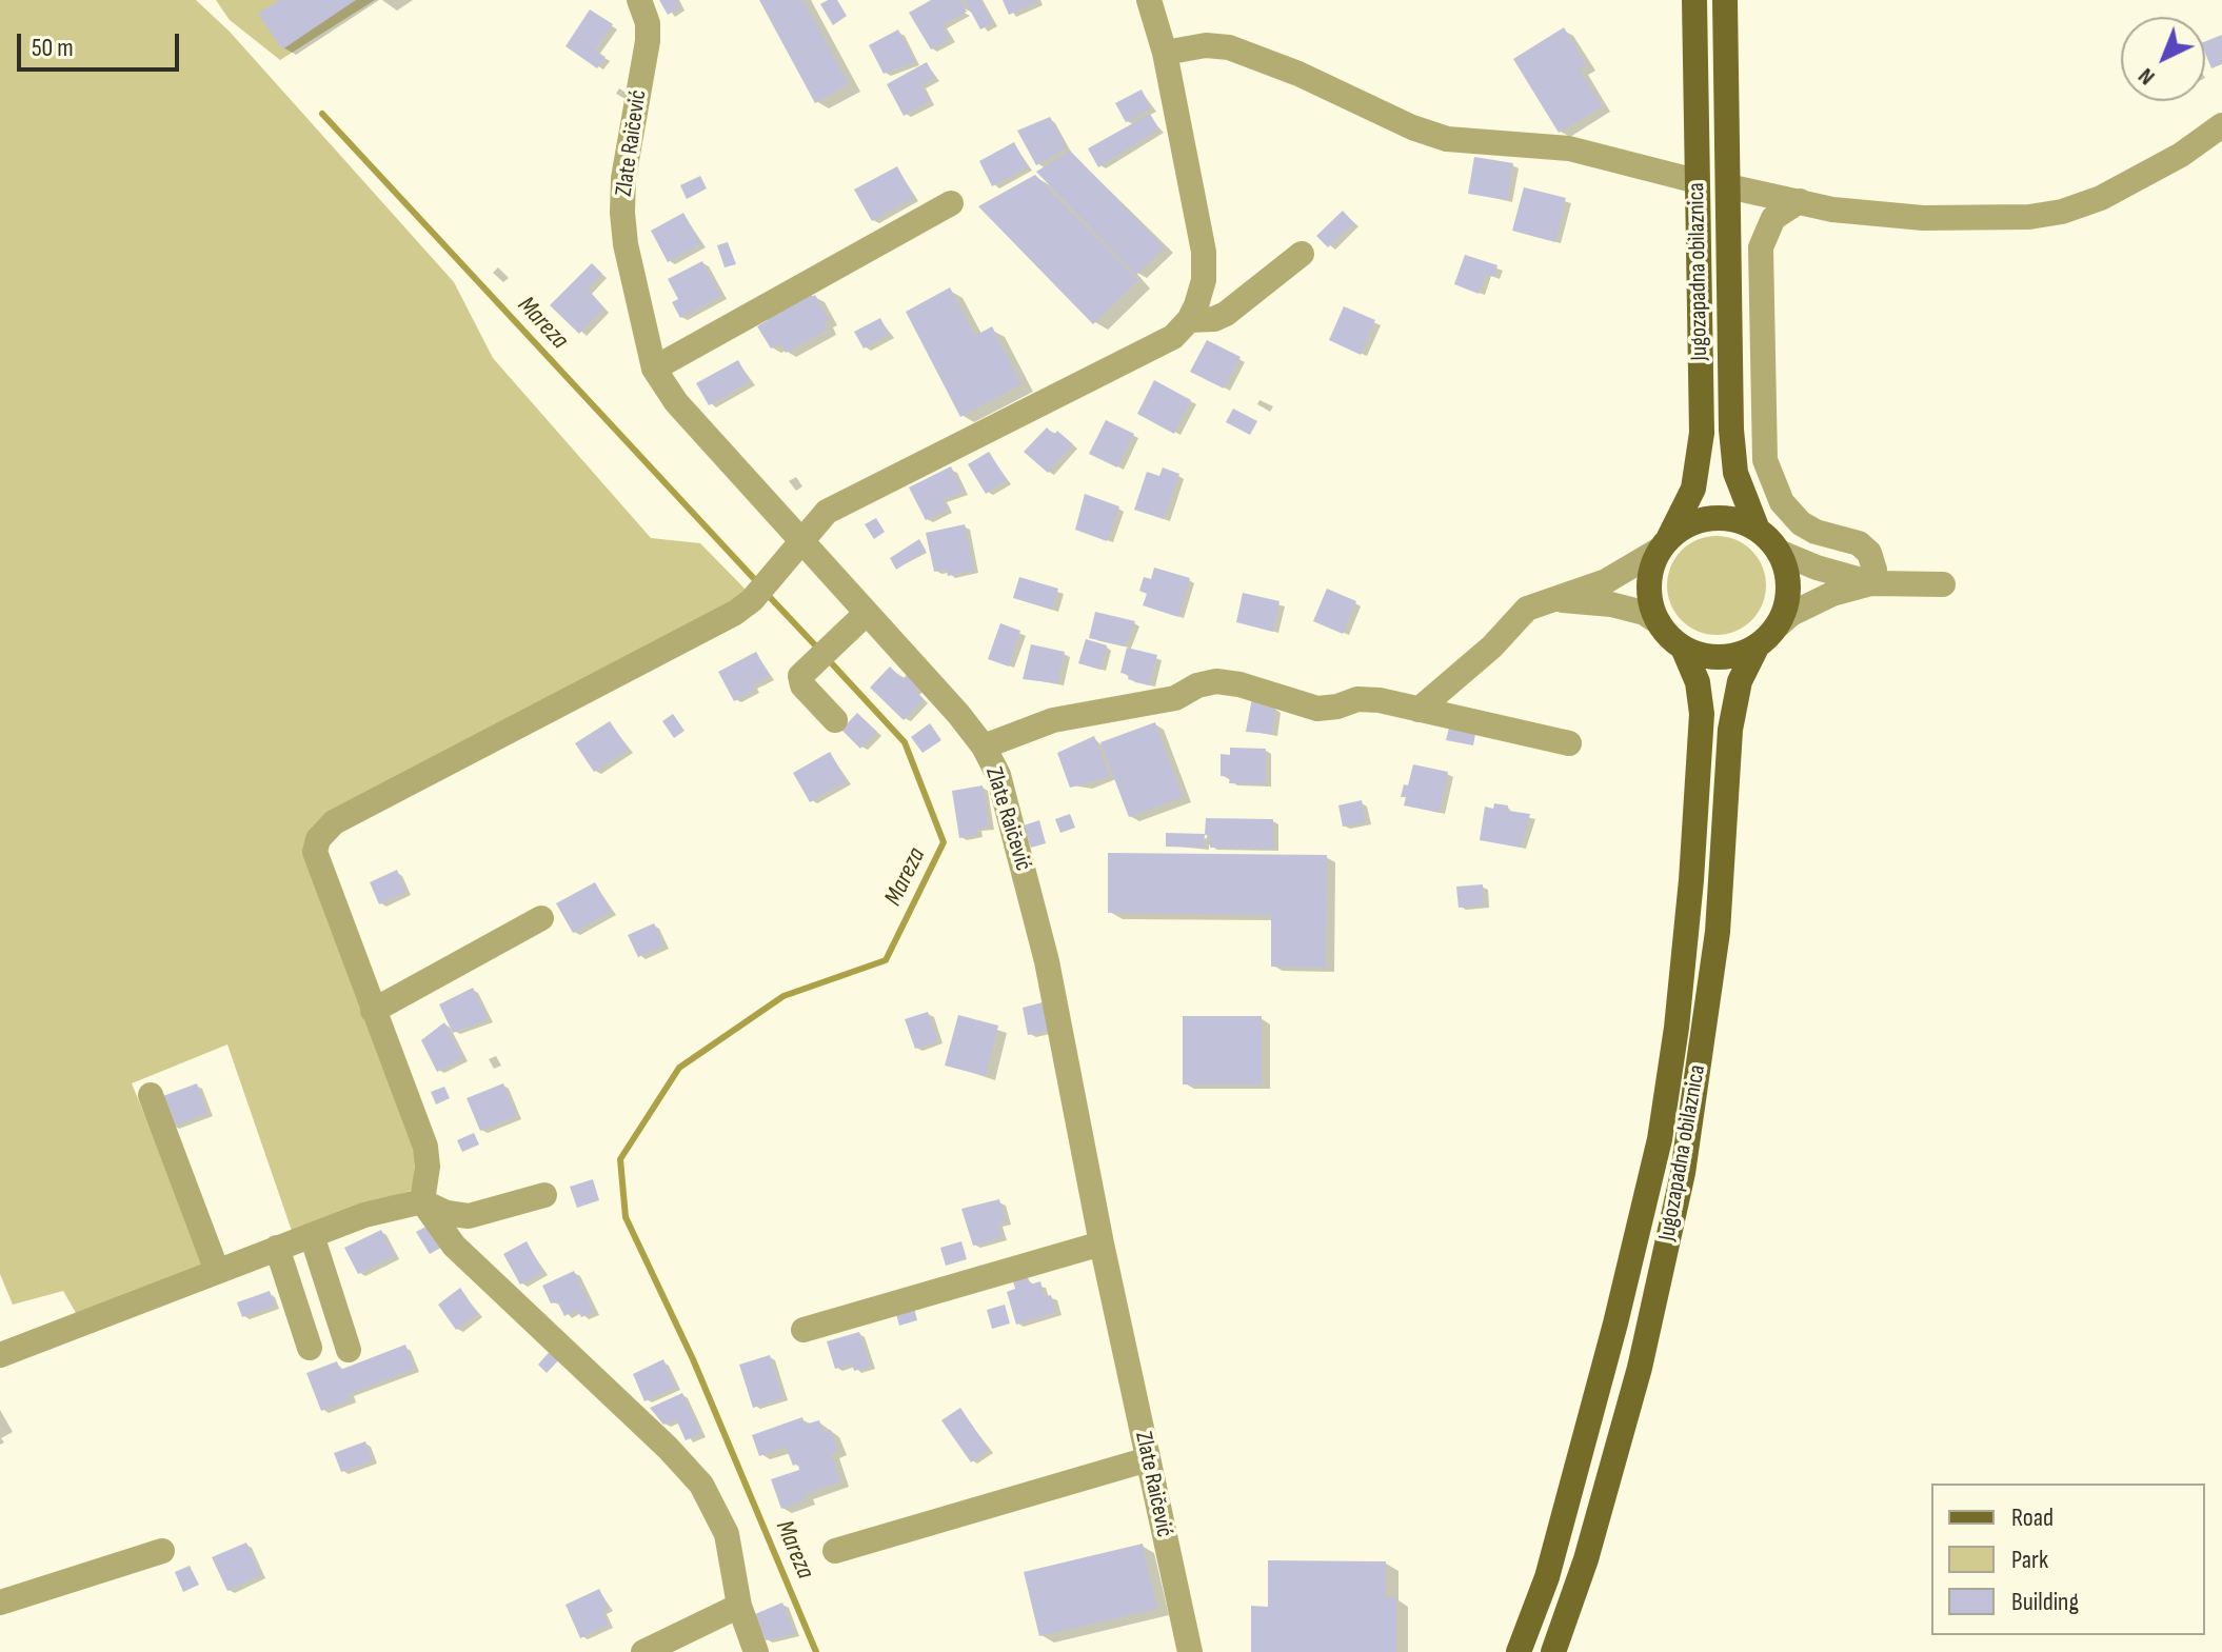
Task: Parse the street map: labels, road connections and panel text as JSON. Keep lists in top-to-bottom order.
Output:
{
  "streets": {
    "main road": ["Jugozapadna obilaznica"],
    "street": ["Zlate Raičević"]
  },
  "water": ["Mareza"],
  "legend": ["Road", "Park", "Building"],
  "scale_bar": "50 m",
  "north": "bottom left"
}
